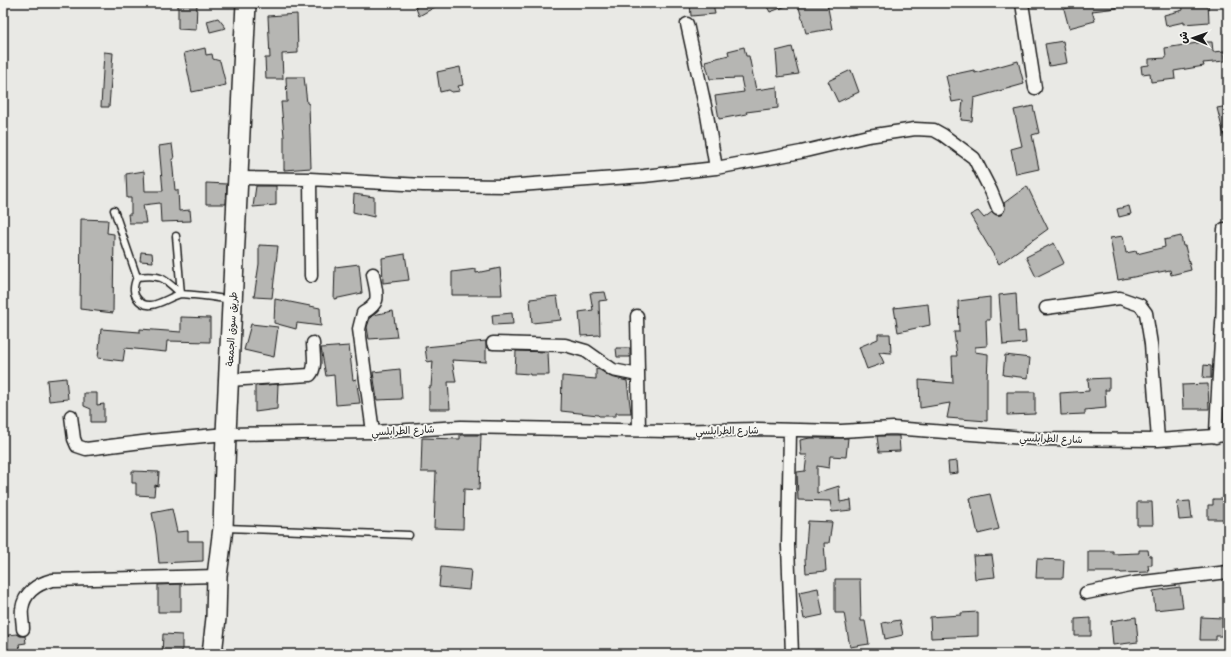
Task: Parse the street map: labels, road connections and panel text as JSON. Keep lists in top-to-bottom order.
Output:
{
  "streets": {
    "main road": ["طريق سوق الجمعة"],
    "street": ["شارع الطرابلسي"]
  },
  "crossings": [
    ["طريق سوق الجمعة", "شارع الطرابلسي"]
  ],
  "north": "left"
}
